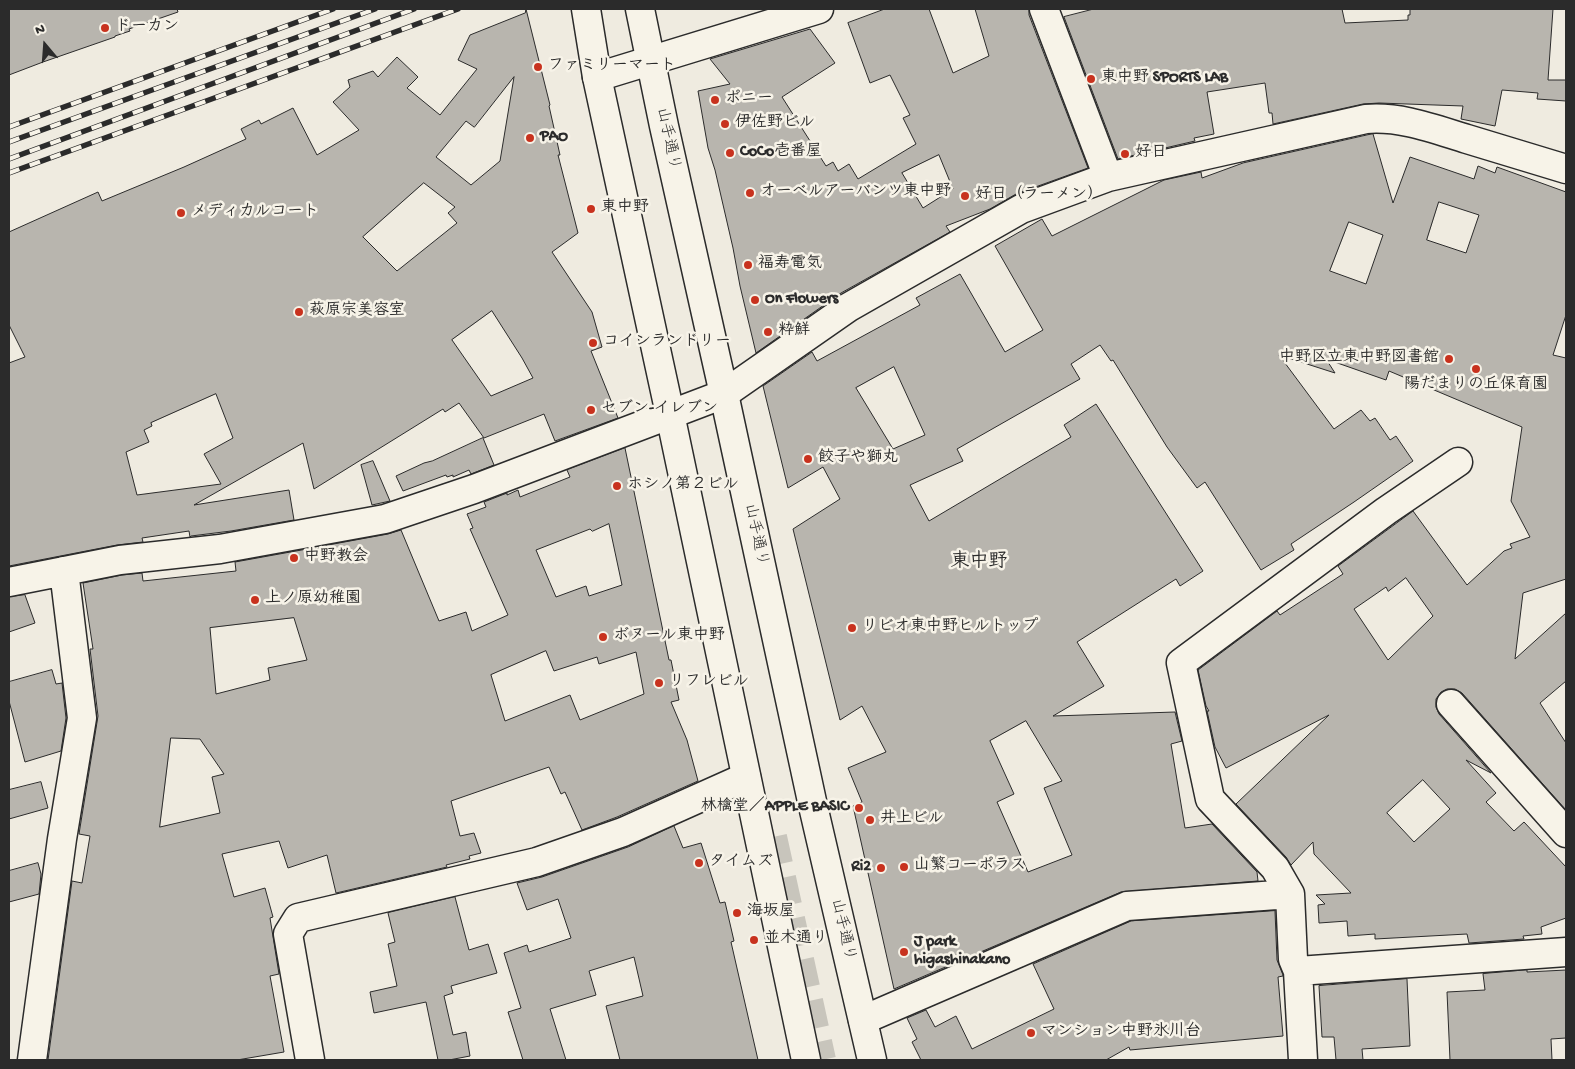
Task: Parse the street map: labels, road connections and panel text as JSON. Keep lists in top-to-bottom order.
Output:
{
  "streets": {
    "street": ["山手通り"]
  },
  "districts": ["東中野"],
  "places": [
    "ドーカン",
    "ファミリーマート",
    "東中野 SPORTS LAB",
    "ポニー",
    "伊佐野ビル",
    "PAO",
    "CoCo壱番屋",
    "好日",
    "オーベルアーバンツ東中野",
    "好日（ラーメン）",
    "東中野",
    "メディカルコート",
    "福寿電気",
    "On Flowers",
    "萩原宗美容室",
    "粋鮮",
    "コインランドリー",
    "中野区立東中野図書館",
    "陽だまりの丘保育園",
    "セブン-イレブン",
    "餃子や獅丸",
    "ホシノ第２ビル",
    "中野教会",
    "上ノ原幼稚園",
    "リビオ東中野ヒルトップ",
    "ボヌール東中野",
    "リフレビル",
    "林檎堂／APPLE BASIC",
    "井上ビル",
    "タイムズ",
    "山繁コーポラス",
    "Ri2",
    "海坂屋",
    "並木通り",
    "J park higashinakano",
    "マンション中野氷川台"
  ],
  "north": "top"
}
